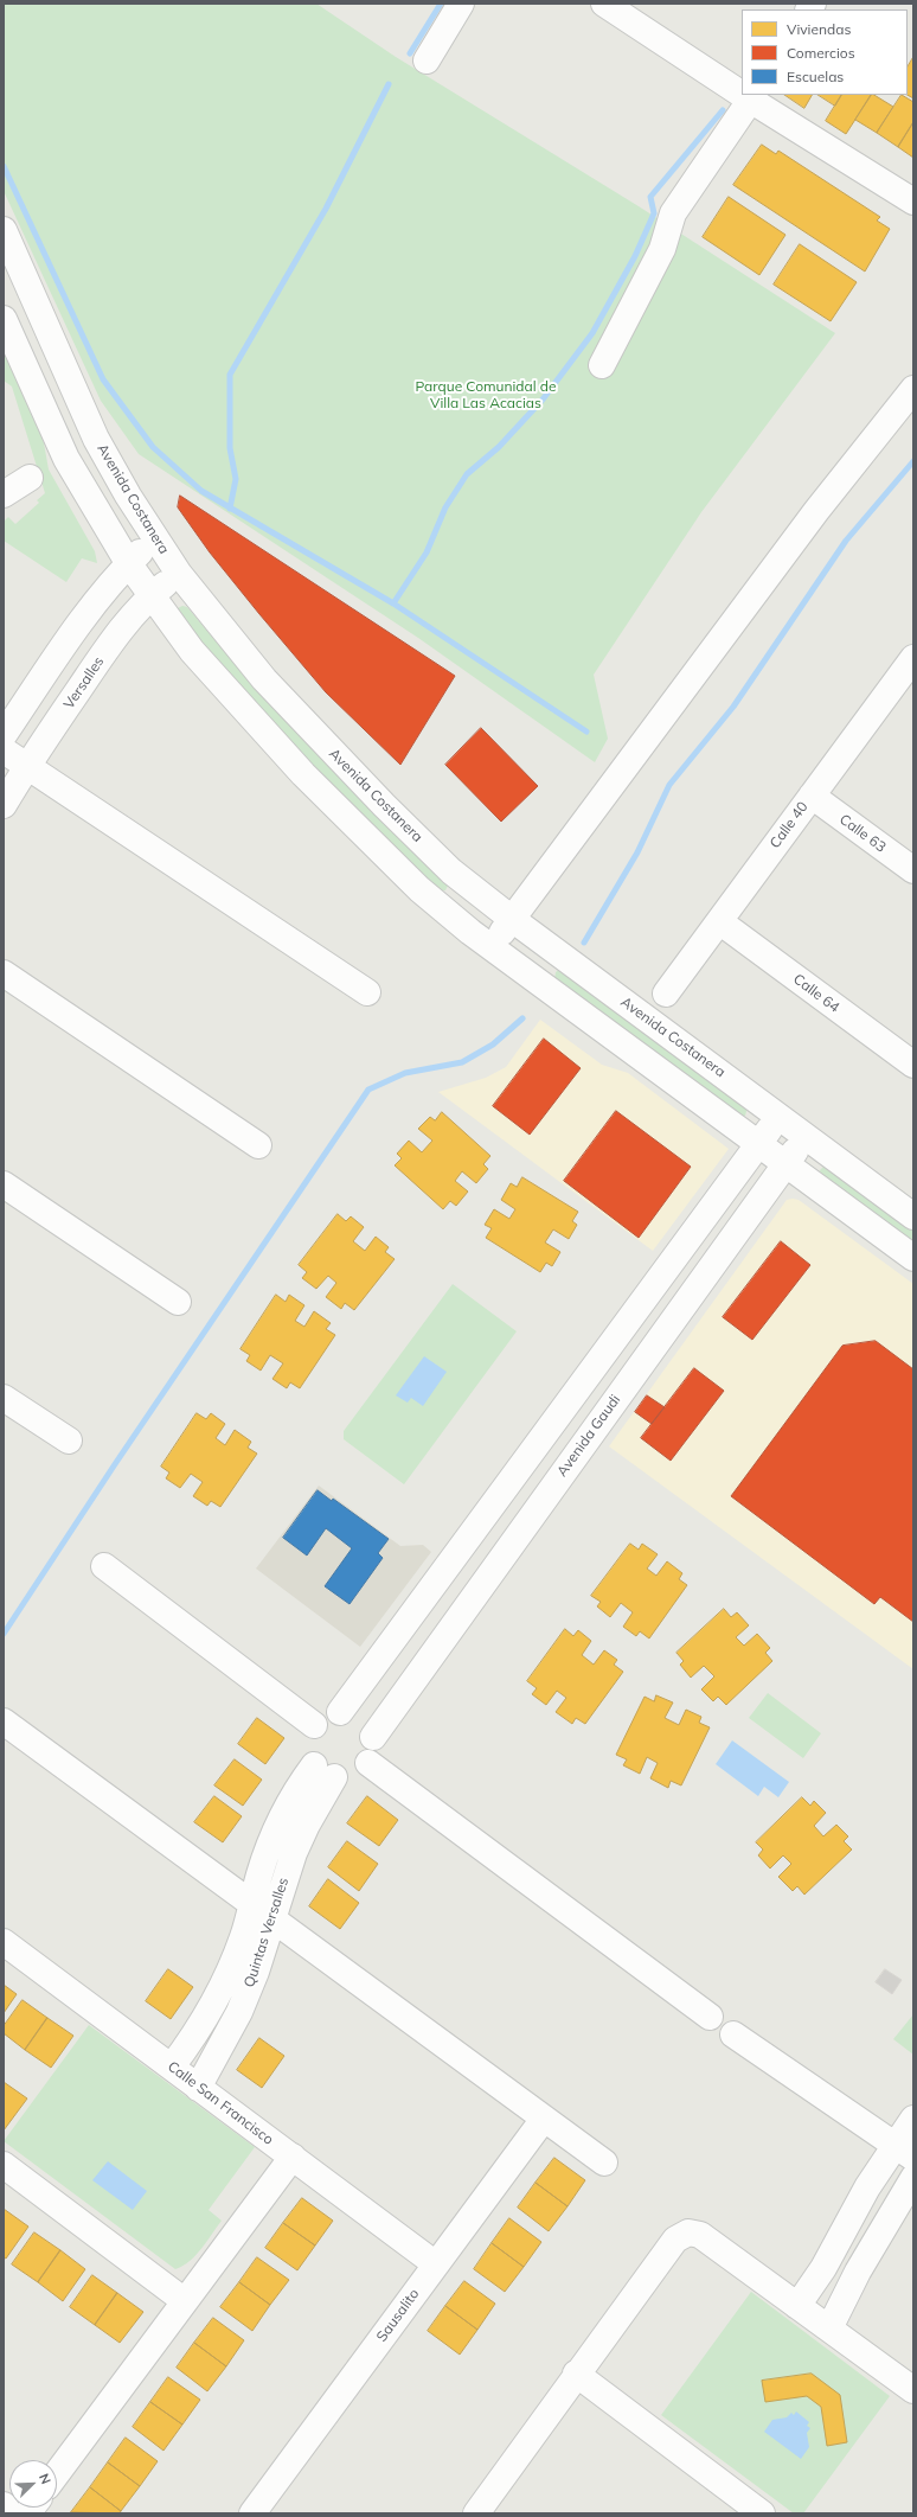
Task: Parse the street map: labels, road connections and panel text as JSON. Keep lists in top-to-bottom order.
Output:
{
  "streets": {
    "street": [
      "Avenida Costanera",
      "Versalles",
      "Calle 40",
      "Calle 63",
      "Calle 64",
      "Avenida Gaudi",
      "Quintas Versalles",
      "Calle San Francisco",
      "Sausalito"
    ]
  },
  "crossings": [
    ["Avenida Costanera", "Versalles"],
    ["Avenida Costanera", "Avenida Gaudi"],
    ["Calle 40", "Calle 63"],
    ["Calle 40", "Calle 64"],
    ["Avenida Gaudi", "Quintas Versalles"],
    ["Quintas Versalles", "Calle San Francisco"],
    ["Calle San Francisco", "Sausalito"]
  ],
  "parks": ["Parque Comunidal de Villa Las Acacias"],
  "legend": ["Viviendas", "Comercios", "Escuelas"],
  "north": "top right"
}
